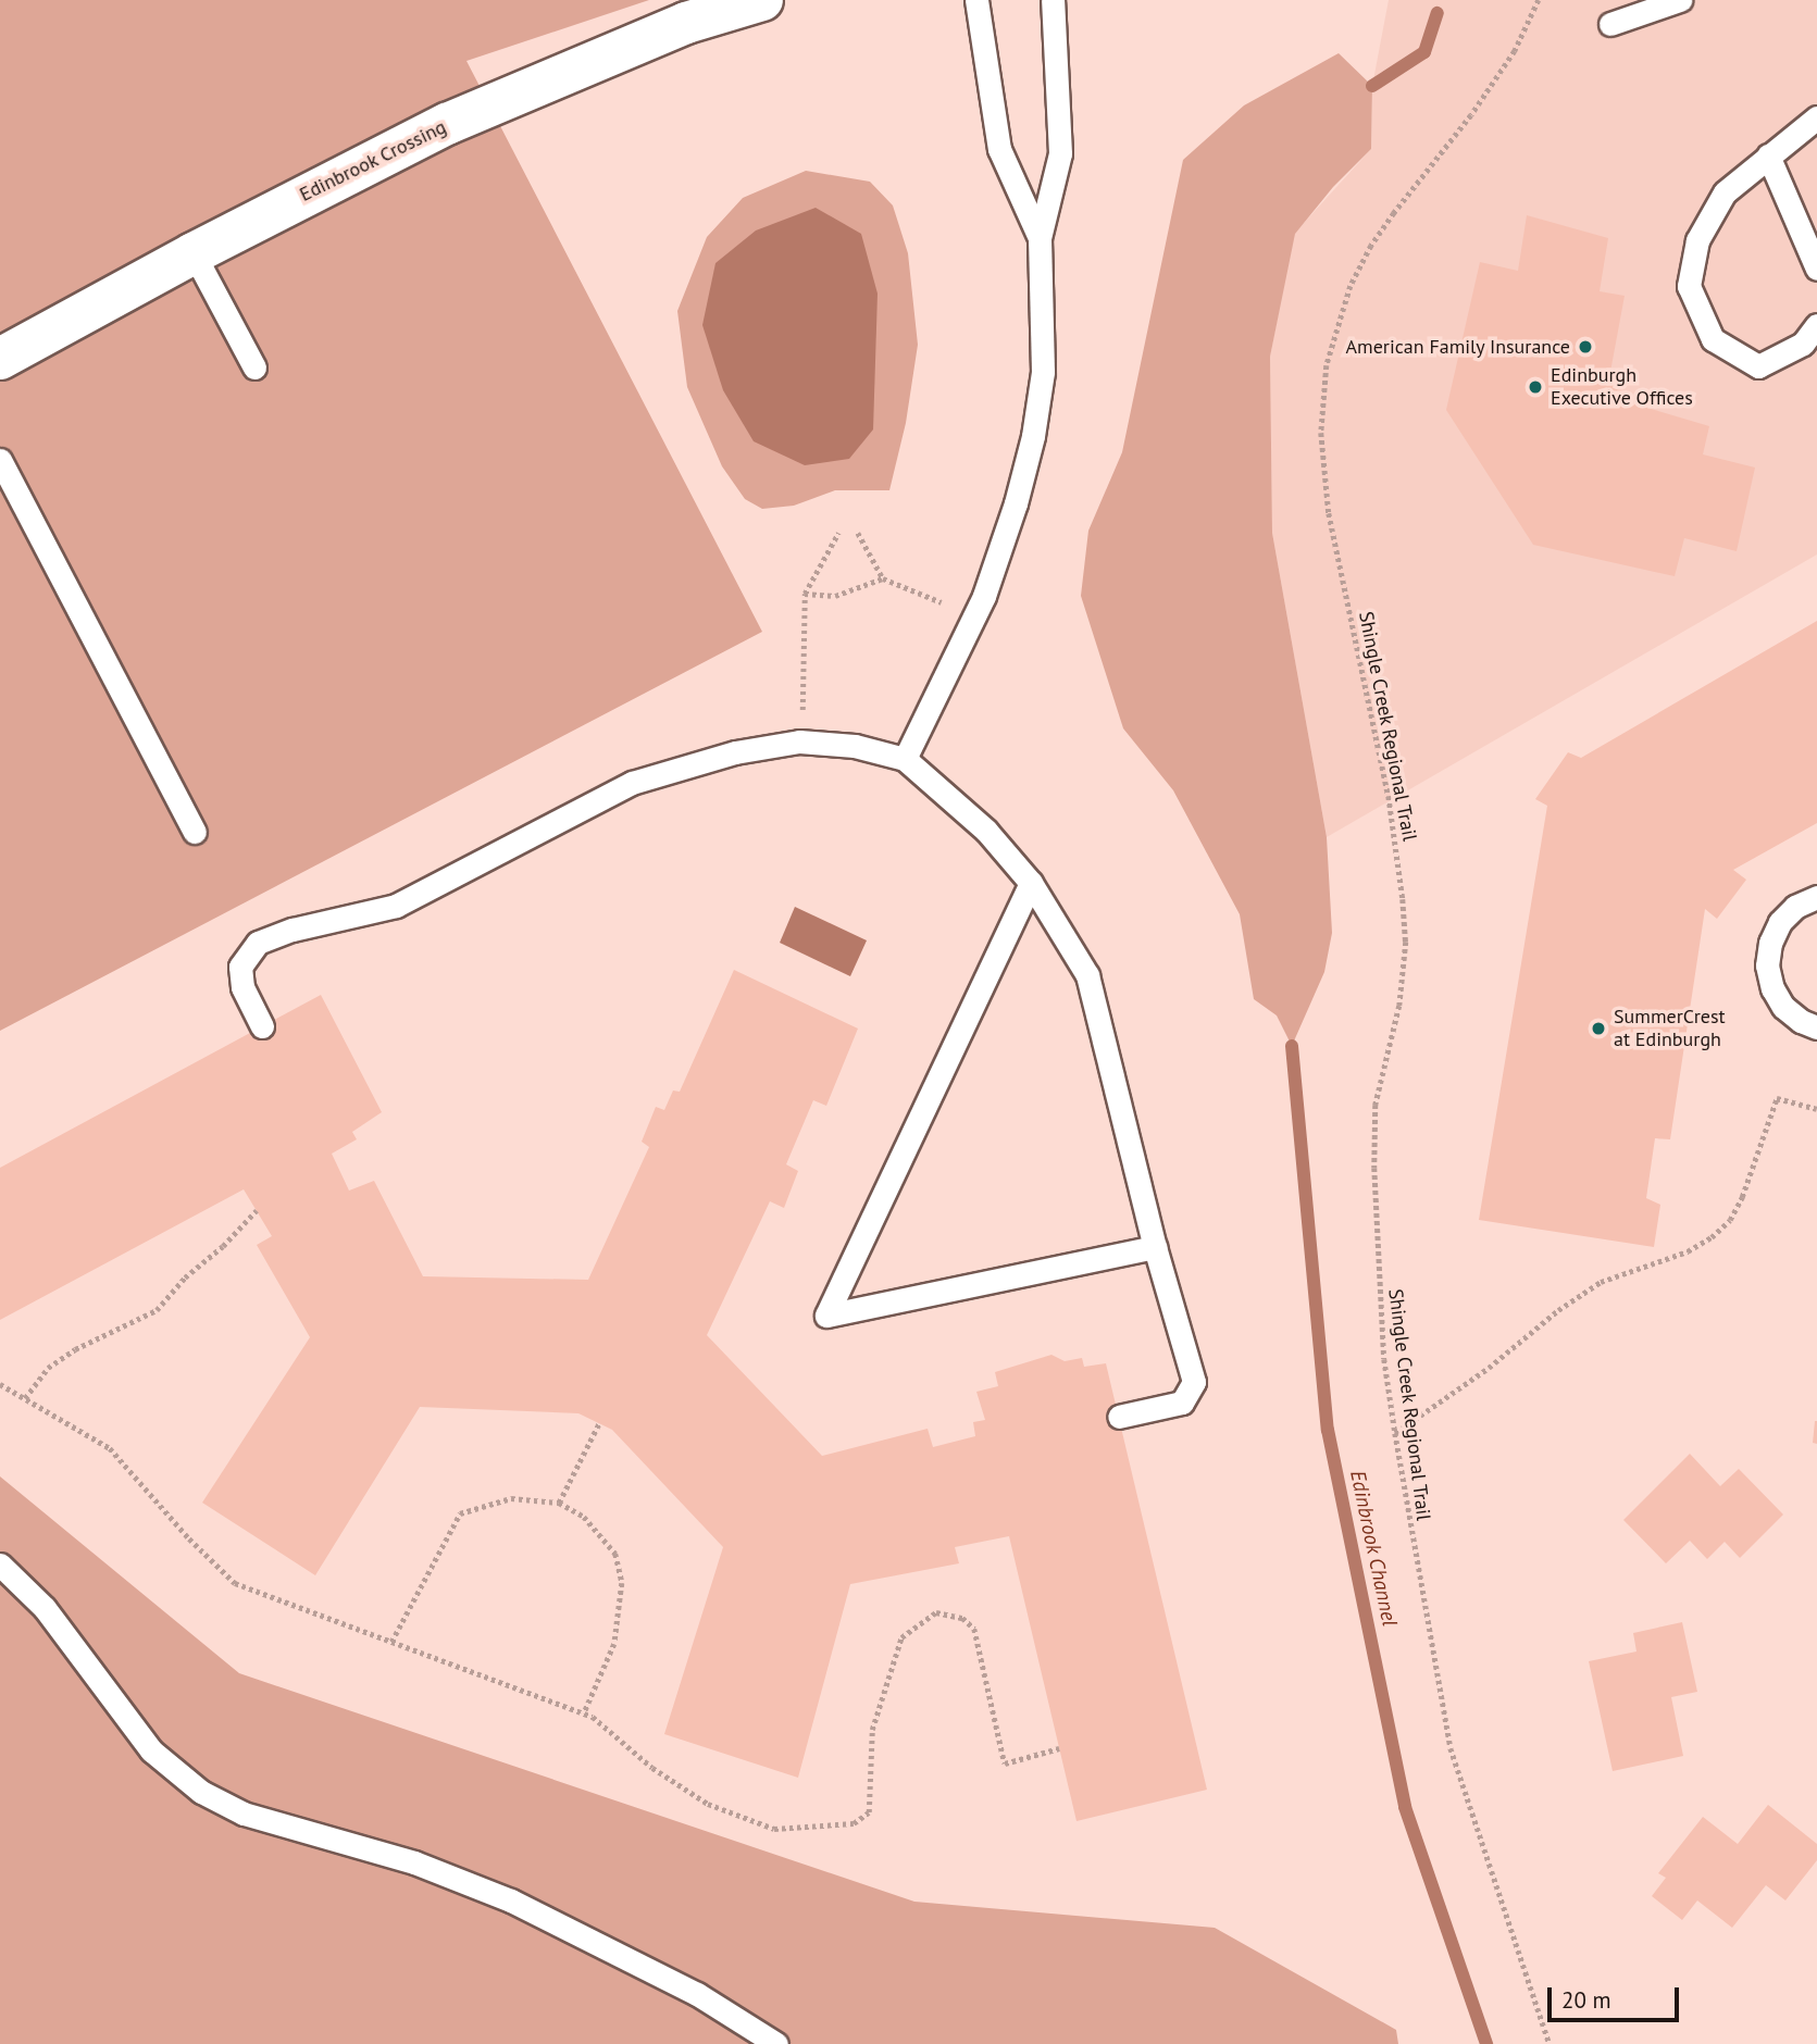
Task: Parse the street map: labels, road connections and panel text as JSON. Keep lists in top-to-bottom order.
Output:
{
  "streets": {
    "street": ["Edinbrook Crossing"],
    "path": ["Shingle Creek Regional Trail"]
  },
  "water": ["Edinbrook Channel"],
  "places": ["American Family Insurance", "Edinburgh Executive Offices", "SummerCrest at Edinburgh"],
  "scale_bar": "20 m"
}
